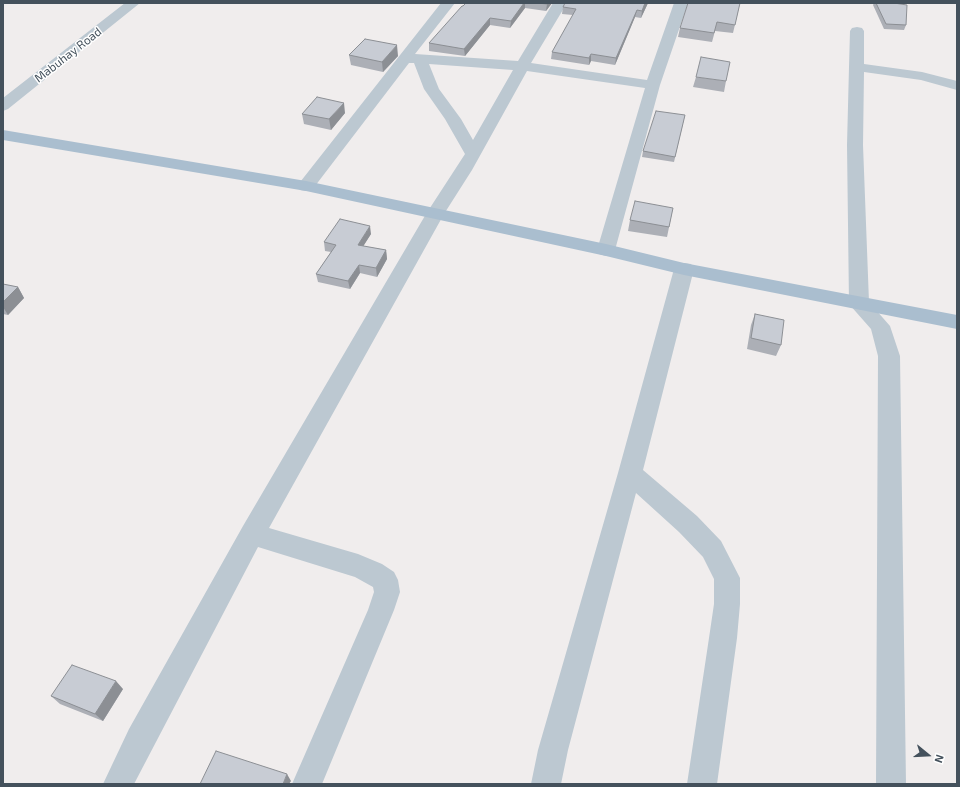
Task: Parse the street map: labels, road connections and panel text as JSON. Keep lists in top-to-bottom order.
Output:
{
  "streets": {
    "street": ["Mabuhay Road"]
  },
  "north": "right"
}
